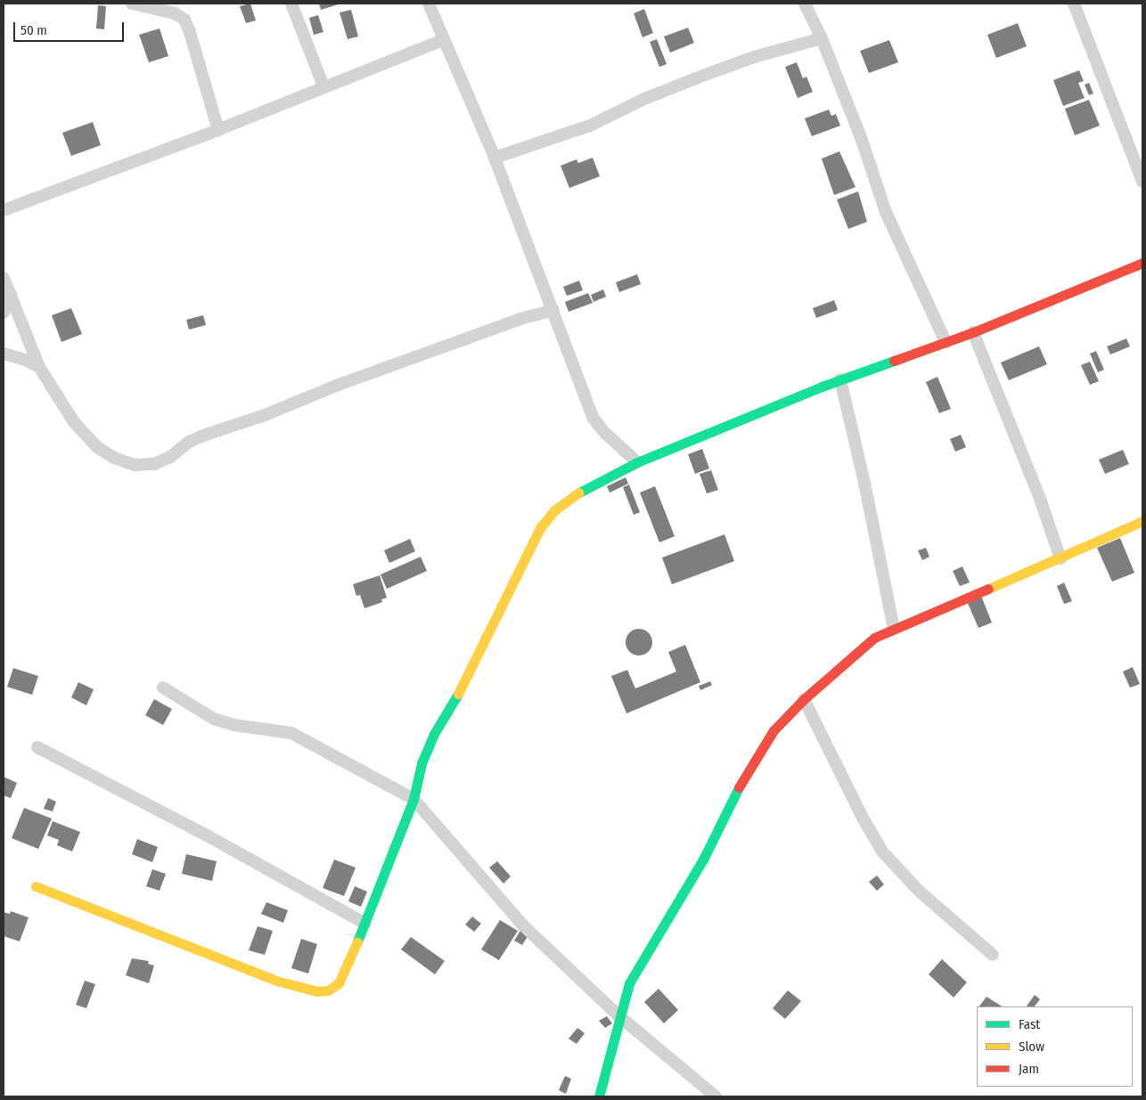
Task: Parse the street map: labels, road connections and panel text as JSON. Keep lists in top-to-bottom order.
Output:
{
  "legend": ["Fast", "Slow", "Jam"],
  "scale_bar": "50 m"
}
